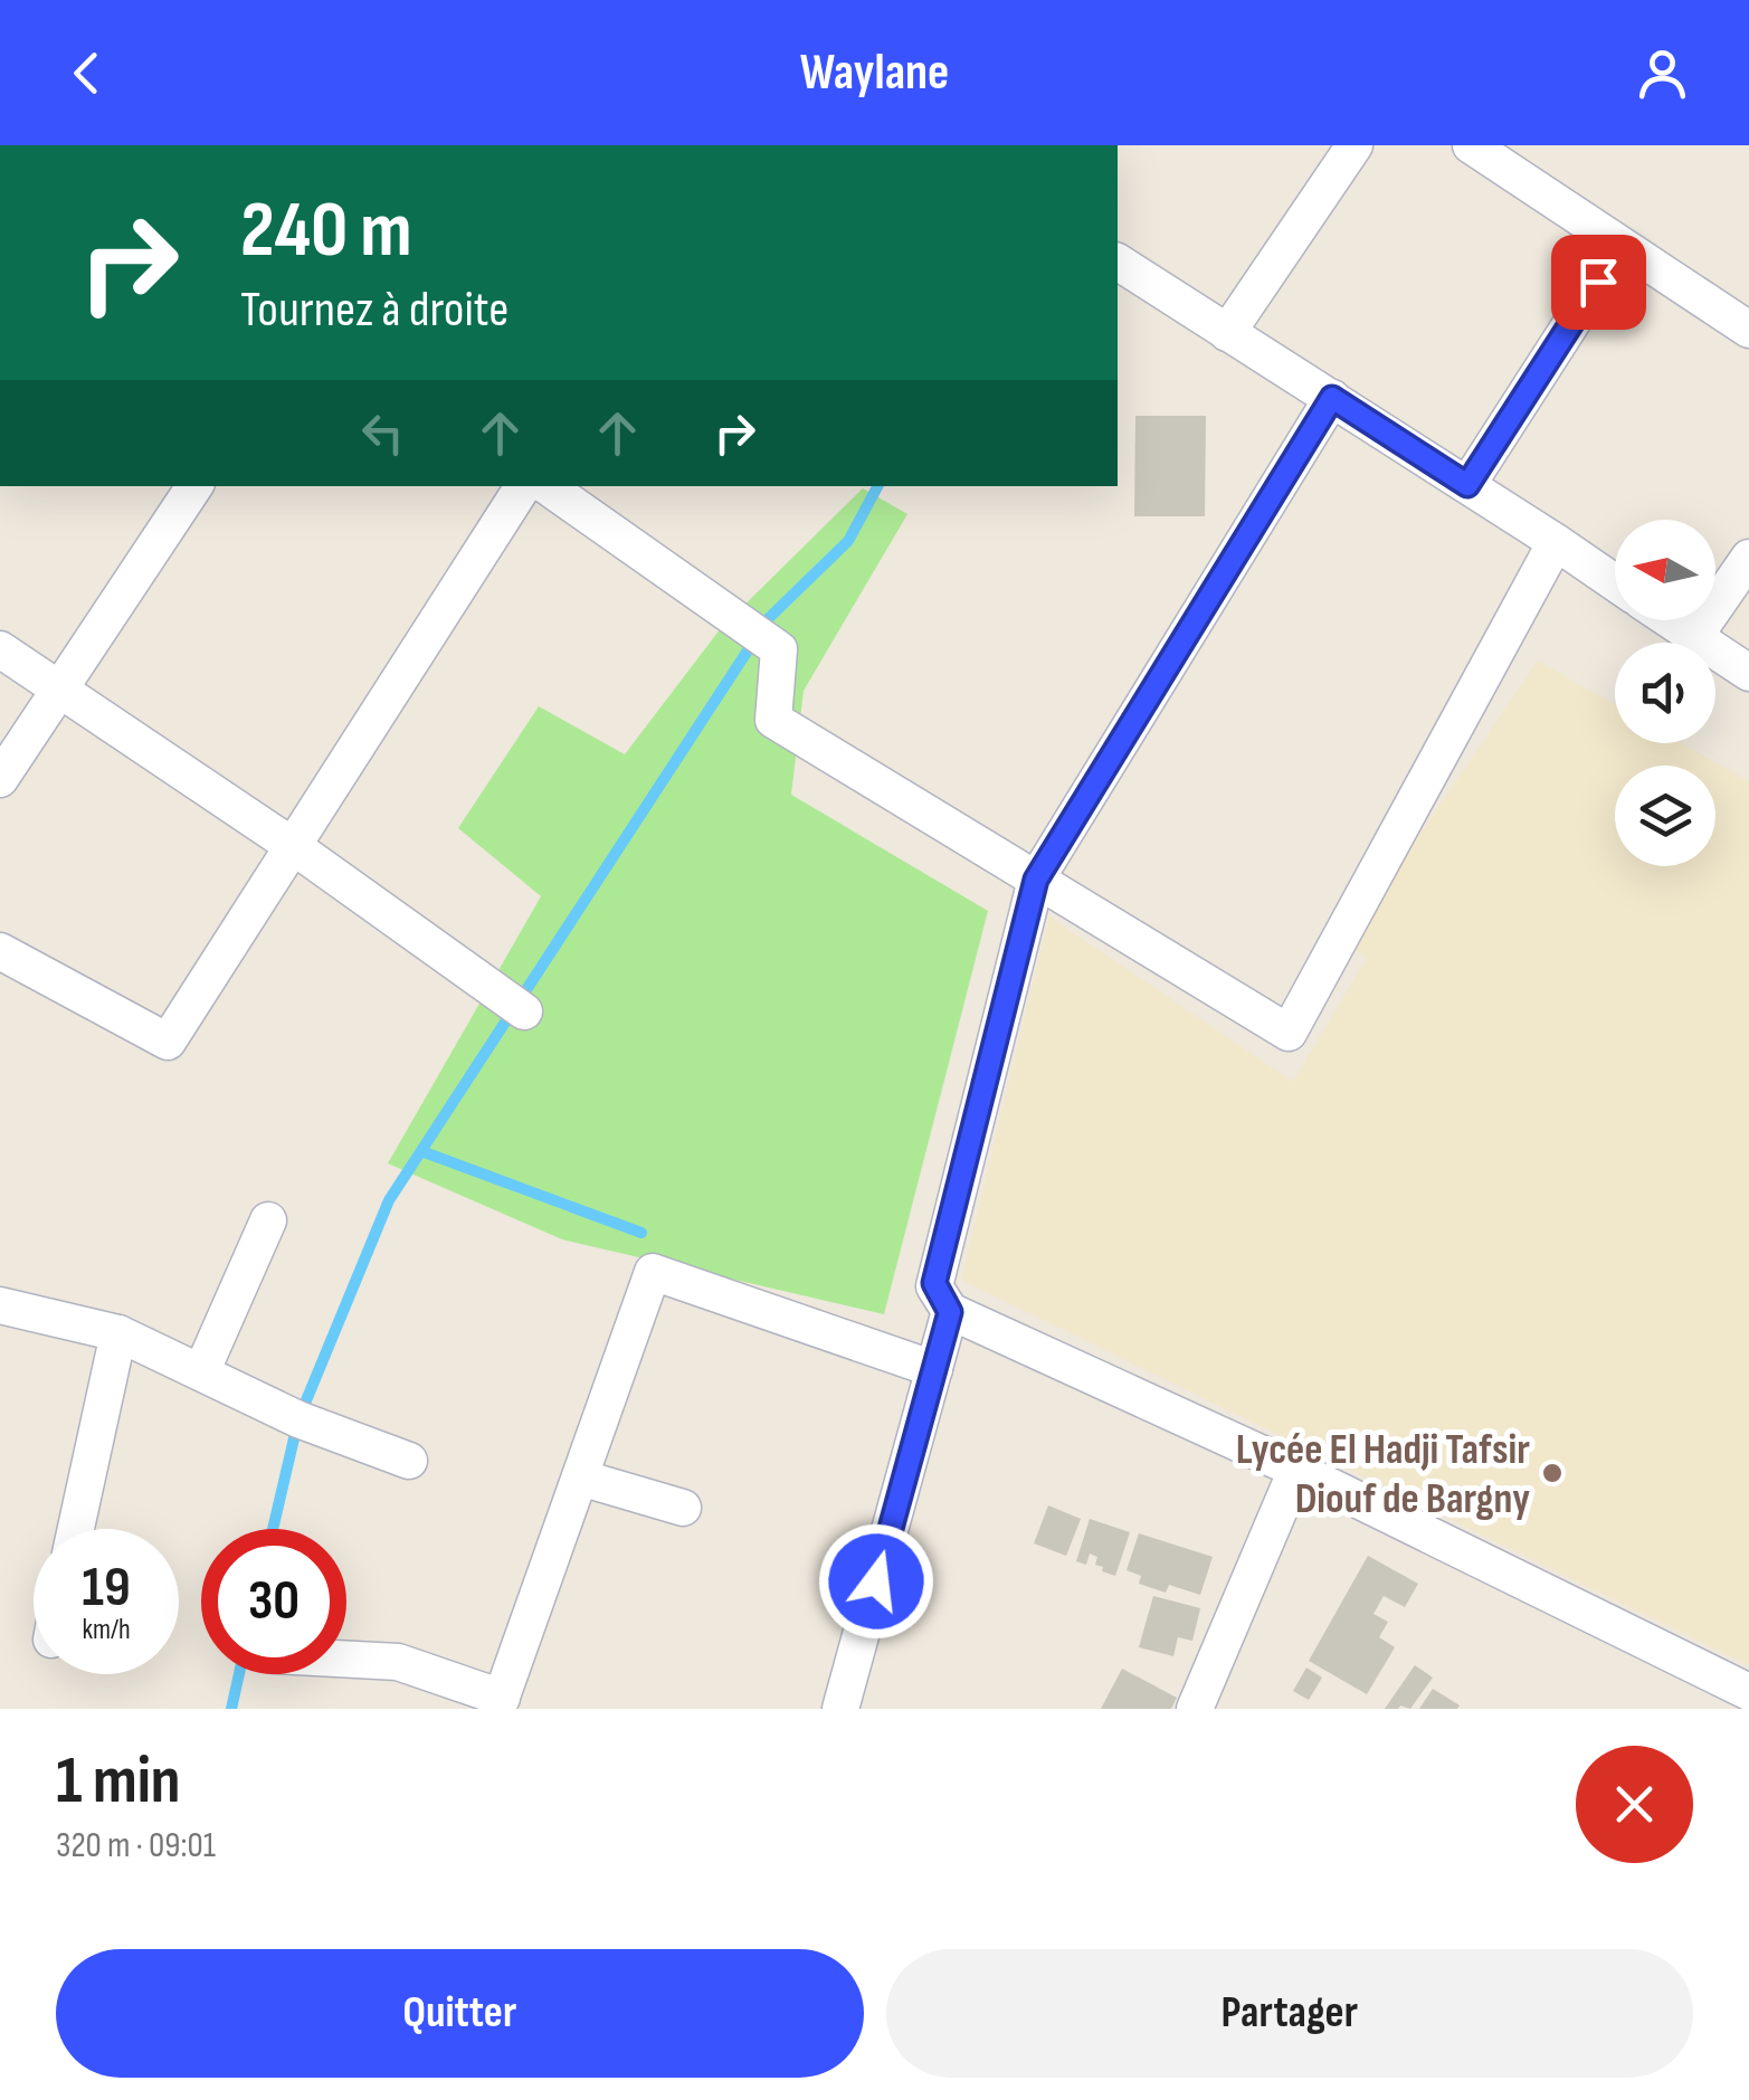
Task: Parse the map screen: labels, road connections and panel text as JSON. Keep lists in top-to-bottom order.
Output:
{
  "places": ["Lycée El Hadji Tafsir Diouf de Bargny"],
  "north": "left",
  "page": {
    "header": "Waylane",
    "turn": ["240 m", "Tournez à droite"],
    "speed": "19 km/h",
    "limit": "30",
    "heading": ["1 min", "320 m · 09:01"],
    "buttons": ["Quitter", "Partager"]
  }
}
